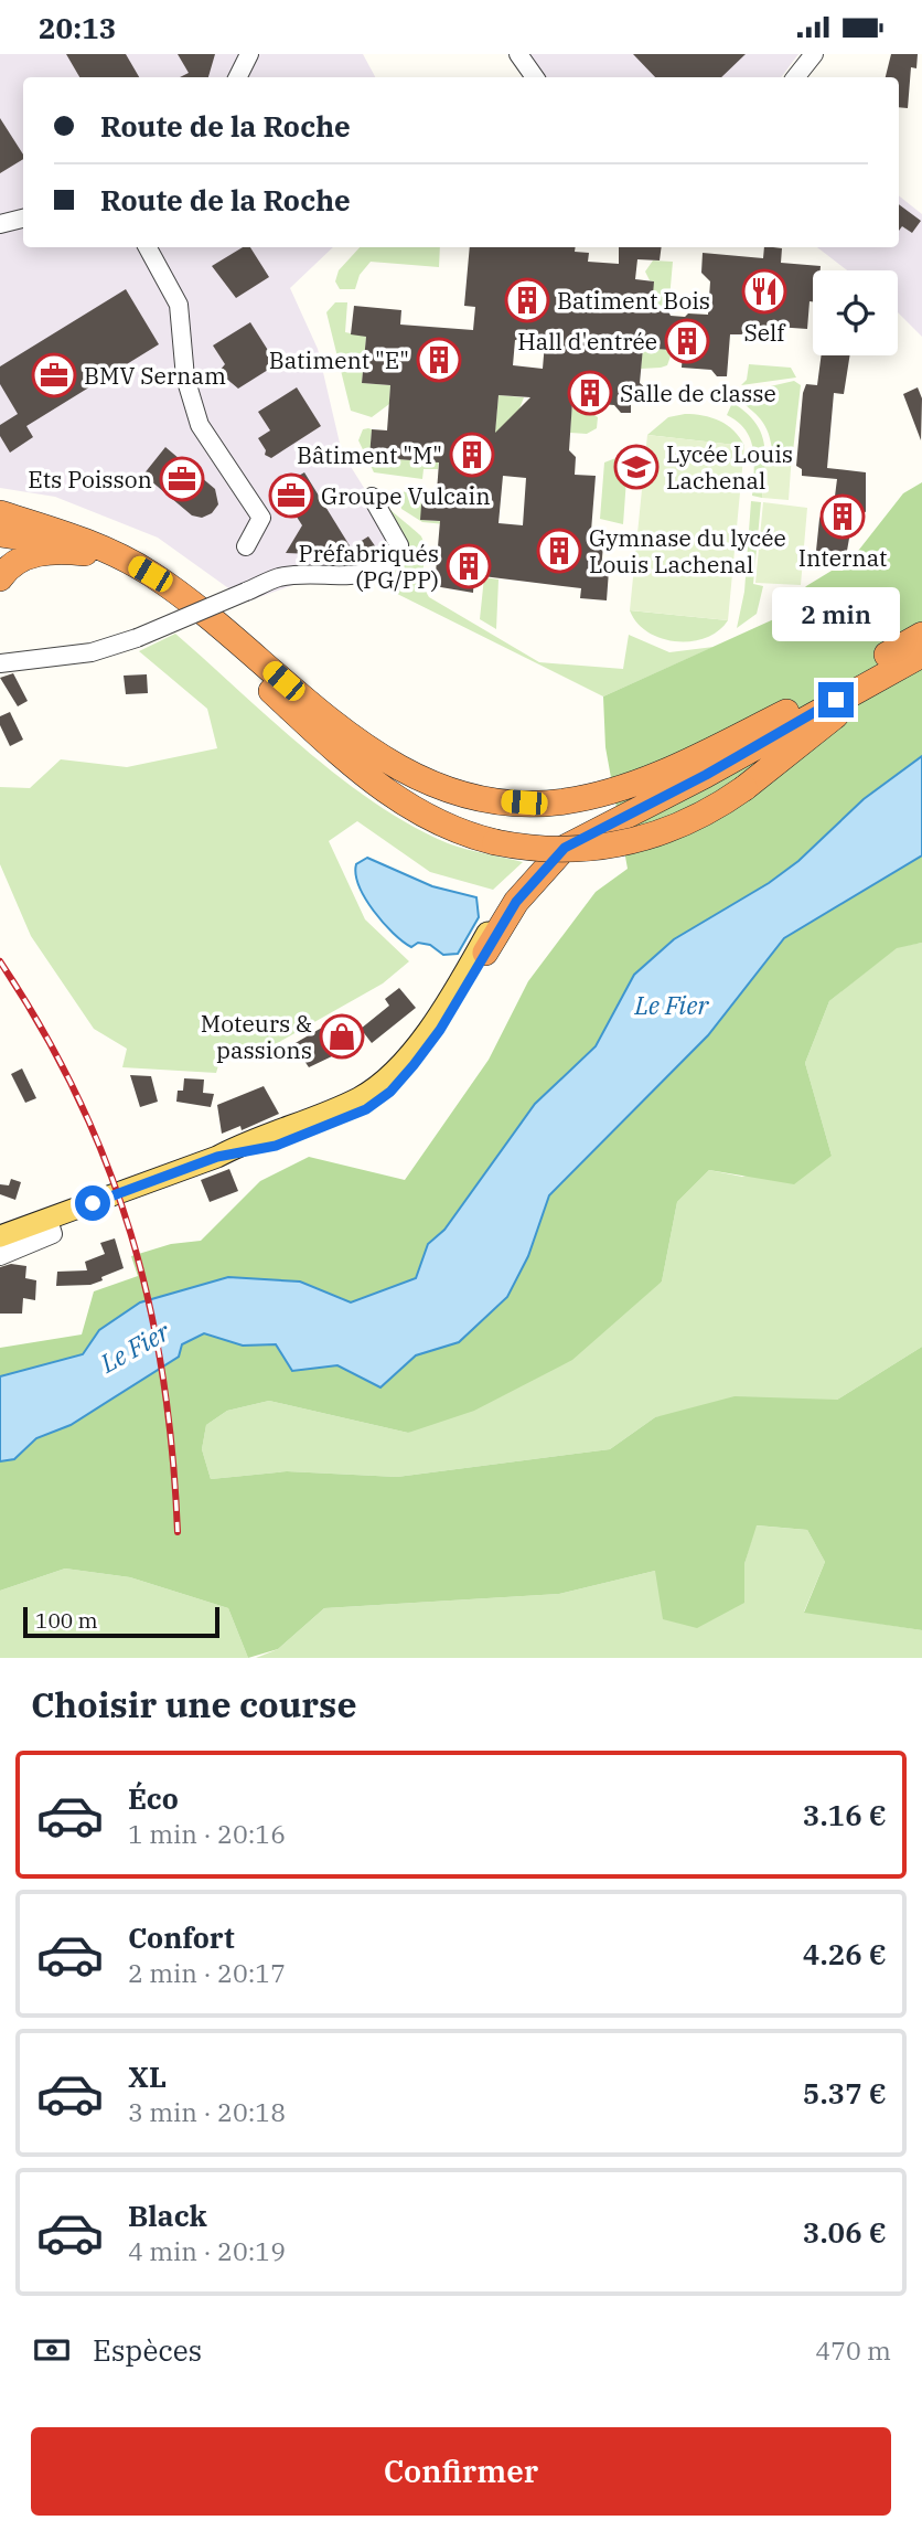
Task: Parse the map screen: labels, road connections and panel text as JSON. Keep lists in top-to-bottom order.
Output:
{
  "water": ["Le Fier"],
  "places": {
    "restaurant": ["Self"],
    "building": [
      "Batiment Bois",
      "Hall d'entrée",
      "Batiment \"E\"",
      "Salle de classe",
      "Bâtiment \"M\"",
      "Internat",
      "Gymnase du lycée Louis Lachenal",
      "Préfabriqués (PG/PP)"
    ],
    "office": ["BMV Sernam", "Ets Poisson", "Groupe Vulcain"],
    "school or university": ["Lycée Louis Lachenal"],
    "shop": ["Moteurs & passions"]
  },
  "scale_bar": "100 m",
  "page": {
    "status": "20:13",
    "banner": ["Route de la Roche", "Route de la Roche"],
    "bubble": "2 min",
    "scale": "100 m",
    "heading": "Choisir une course",
    "list": [
      {
        "name": "Éco",
        "note": "1 min · 20:16",
        "value": "3.16 €"
      },
      {
        "name": "Confort",
        "note": "2 min · 20:17",
        "value": "4.26 €"
      },
      {
        "name": "XL",
        "note": "3 min · 20:18",
        "value": "5.37 €"
      },
      {
        "name": "Black",
        "note": "4 min · 20:19",
        "value": "3.06 €"
      }
    ],
    "pay": ["Espèces", "470 m"],
    "buttons": "Confirmer"
  }
}
